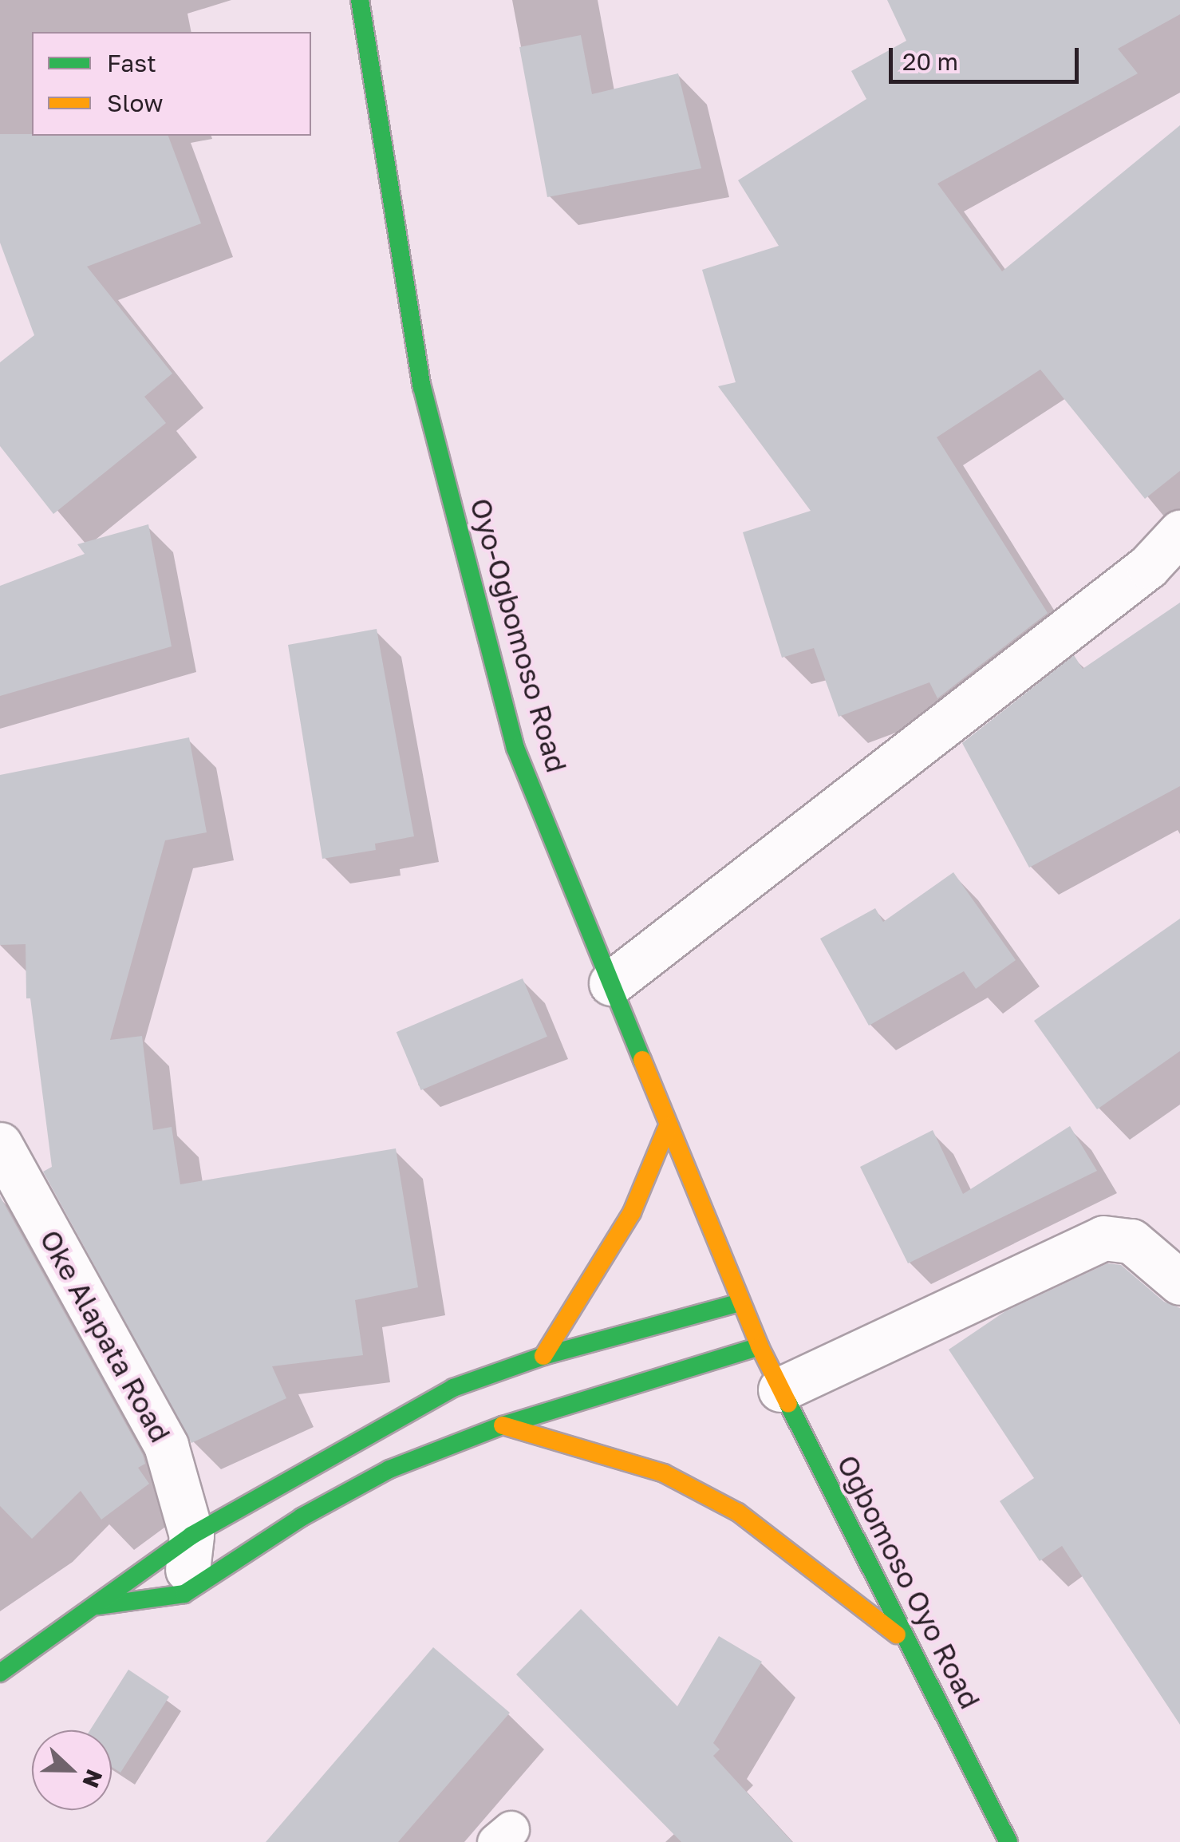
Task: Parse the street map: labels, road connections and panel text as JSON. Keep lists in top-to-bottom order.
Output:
{
  "streets": {
    "main road": ["Oyo-Ogbomoso Road", "Ogbomoso Oyo Road"],
    "street": ["Oke Alapata Road"]
  },
  "crossings": [
    ["Oyo-Ogbomoso Road", "Ogbomoso Oyo Road"]
  ],
  "legend": ["Fast", "Slow"],
  "scale_bar": "20 m",
  "north": "right"
}
